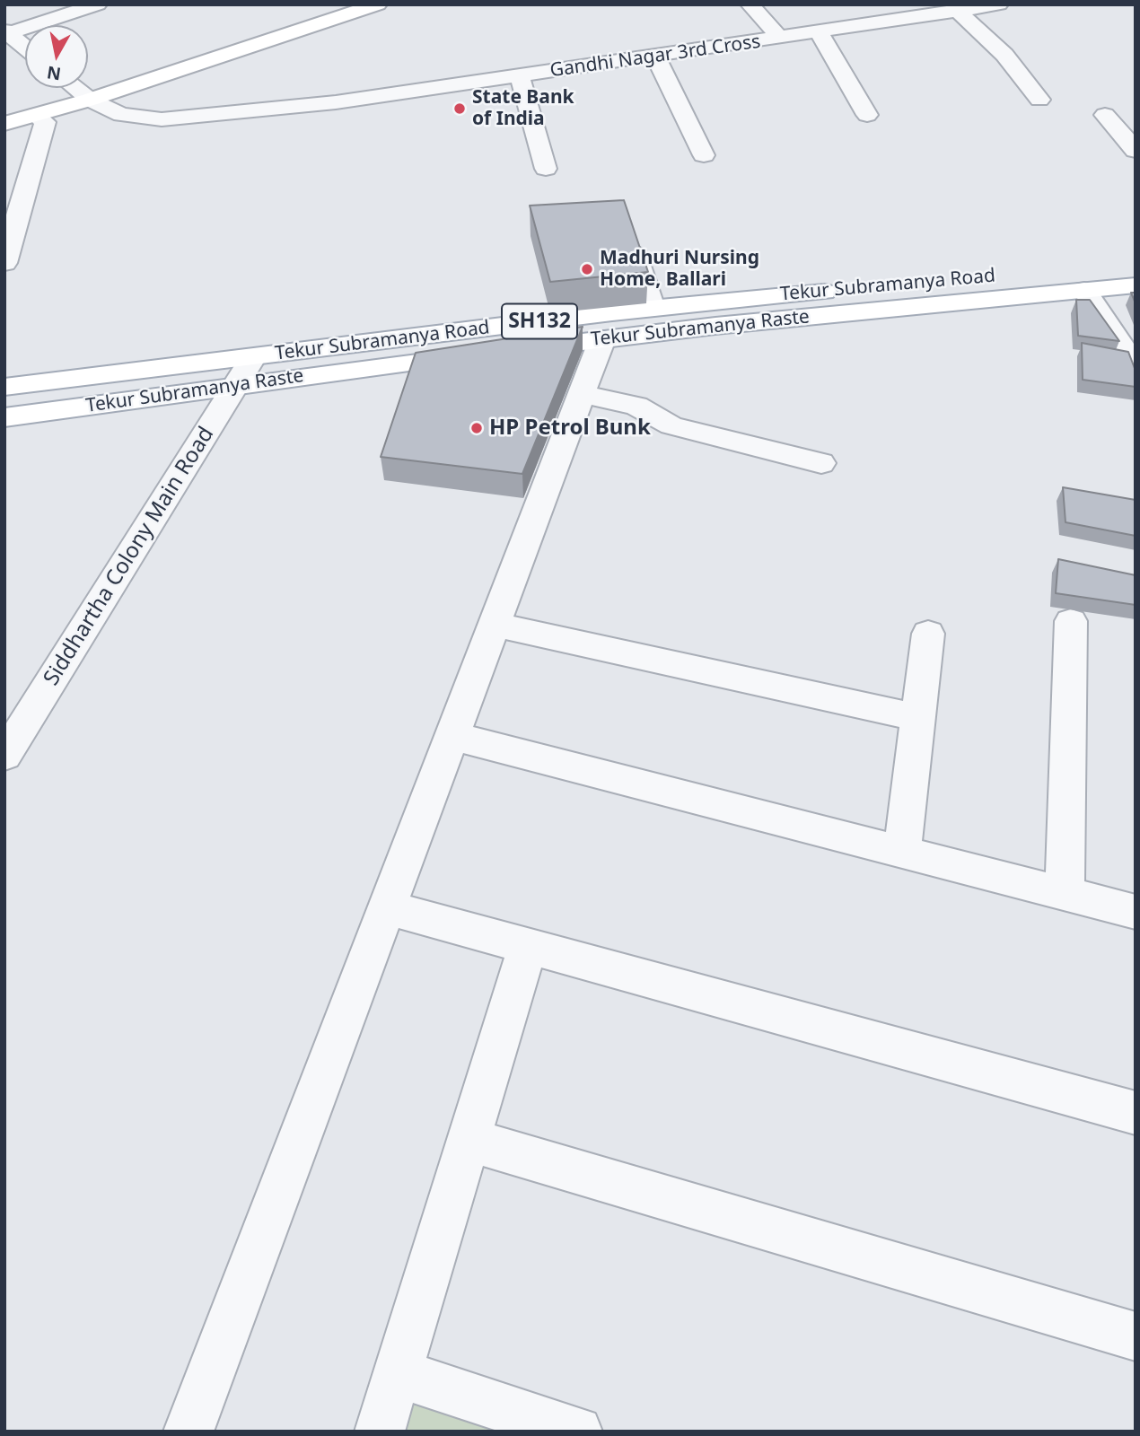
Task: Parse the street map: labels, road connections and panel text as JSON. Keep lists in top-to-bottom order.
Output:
{
  "streets": {
    "main road": ["Tekur Subramanya Road", "SH132", "Tekur Subramanya Raste"],
    "street": ["Gandhi Nagar 3rd Cross", "Siddhartha Colony Main Road"]
  },
  "crossings": [
    ["Tekur Subramanya Road", "Tekur Subramanya Raste"],
    ["Tekur Subramanya Road", "Siddhartha Colony Main Road"],
    ["Tekur Subramanya Raste", "Siddhartha Colony Main Road"]
  ],
  "places": ["State Bank of India", "Madhuri Nursing Home, Ballari", "HP Petrol Bunk"],
  "north": "bottom"
}
